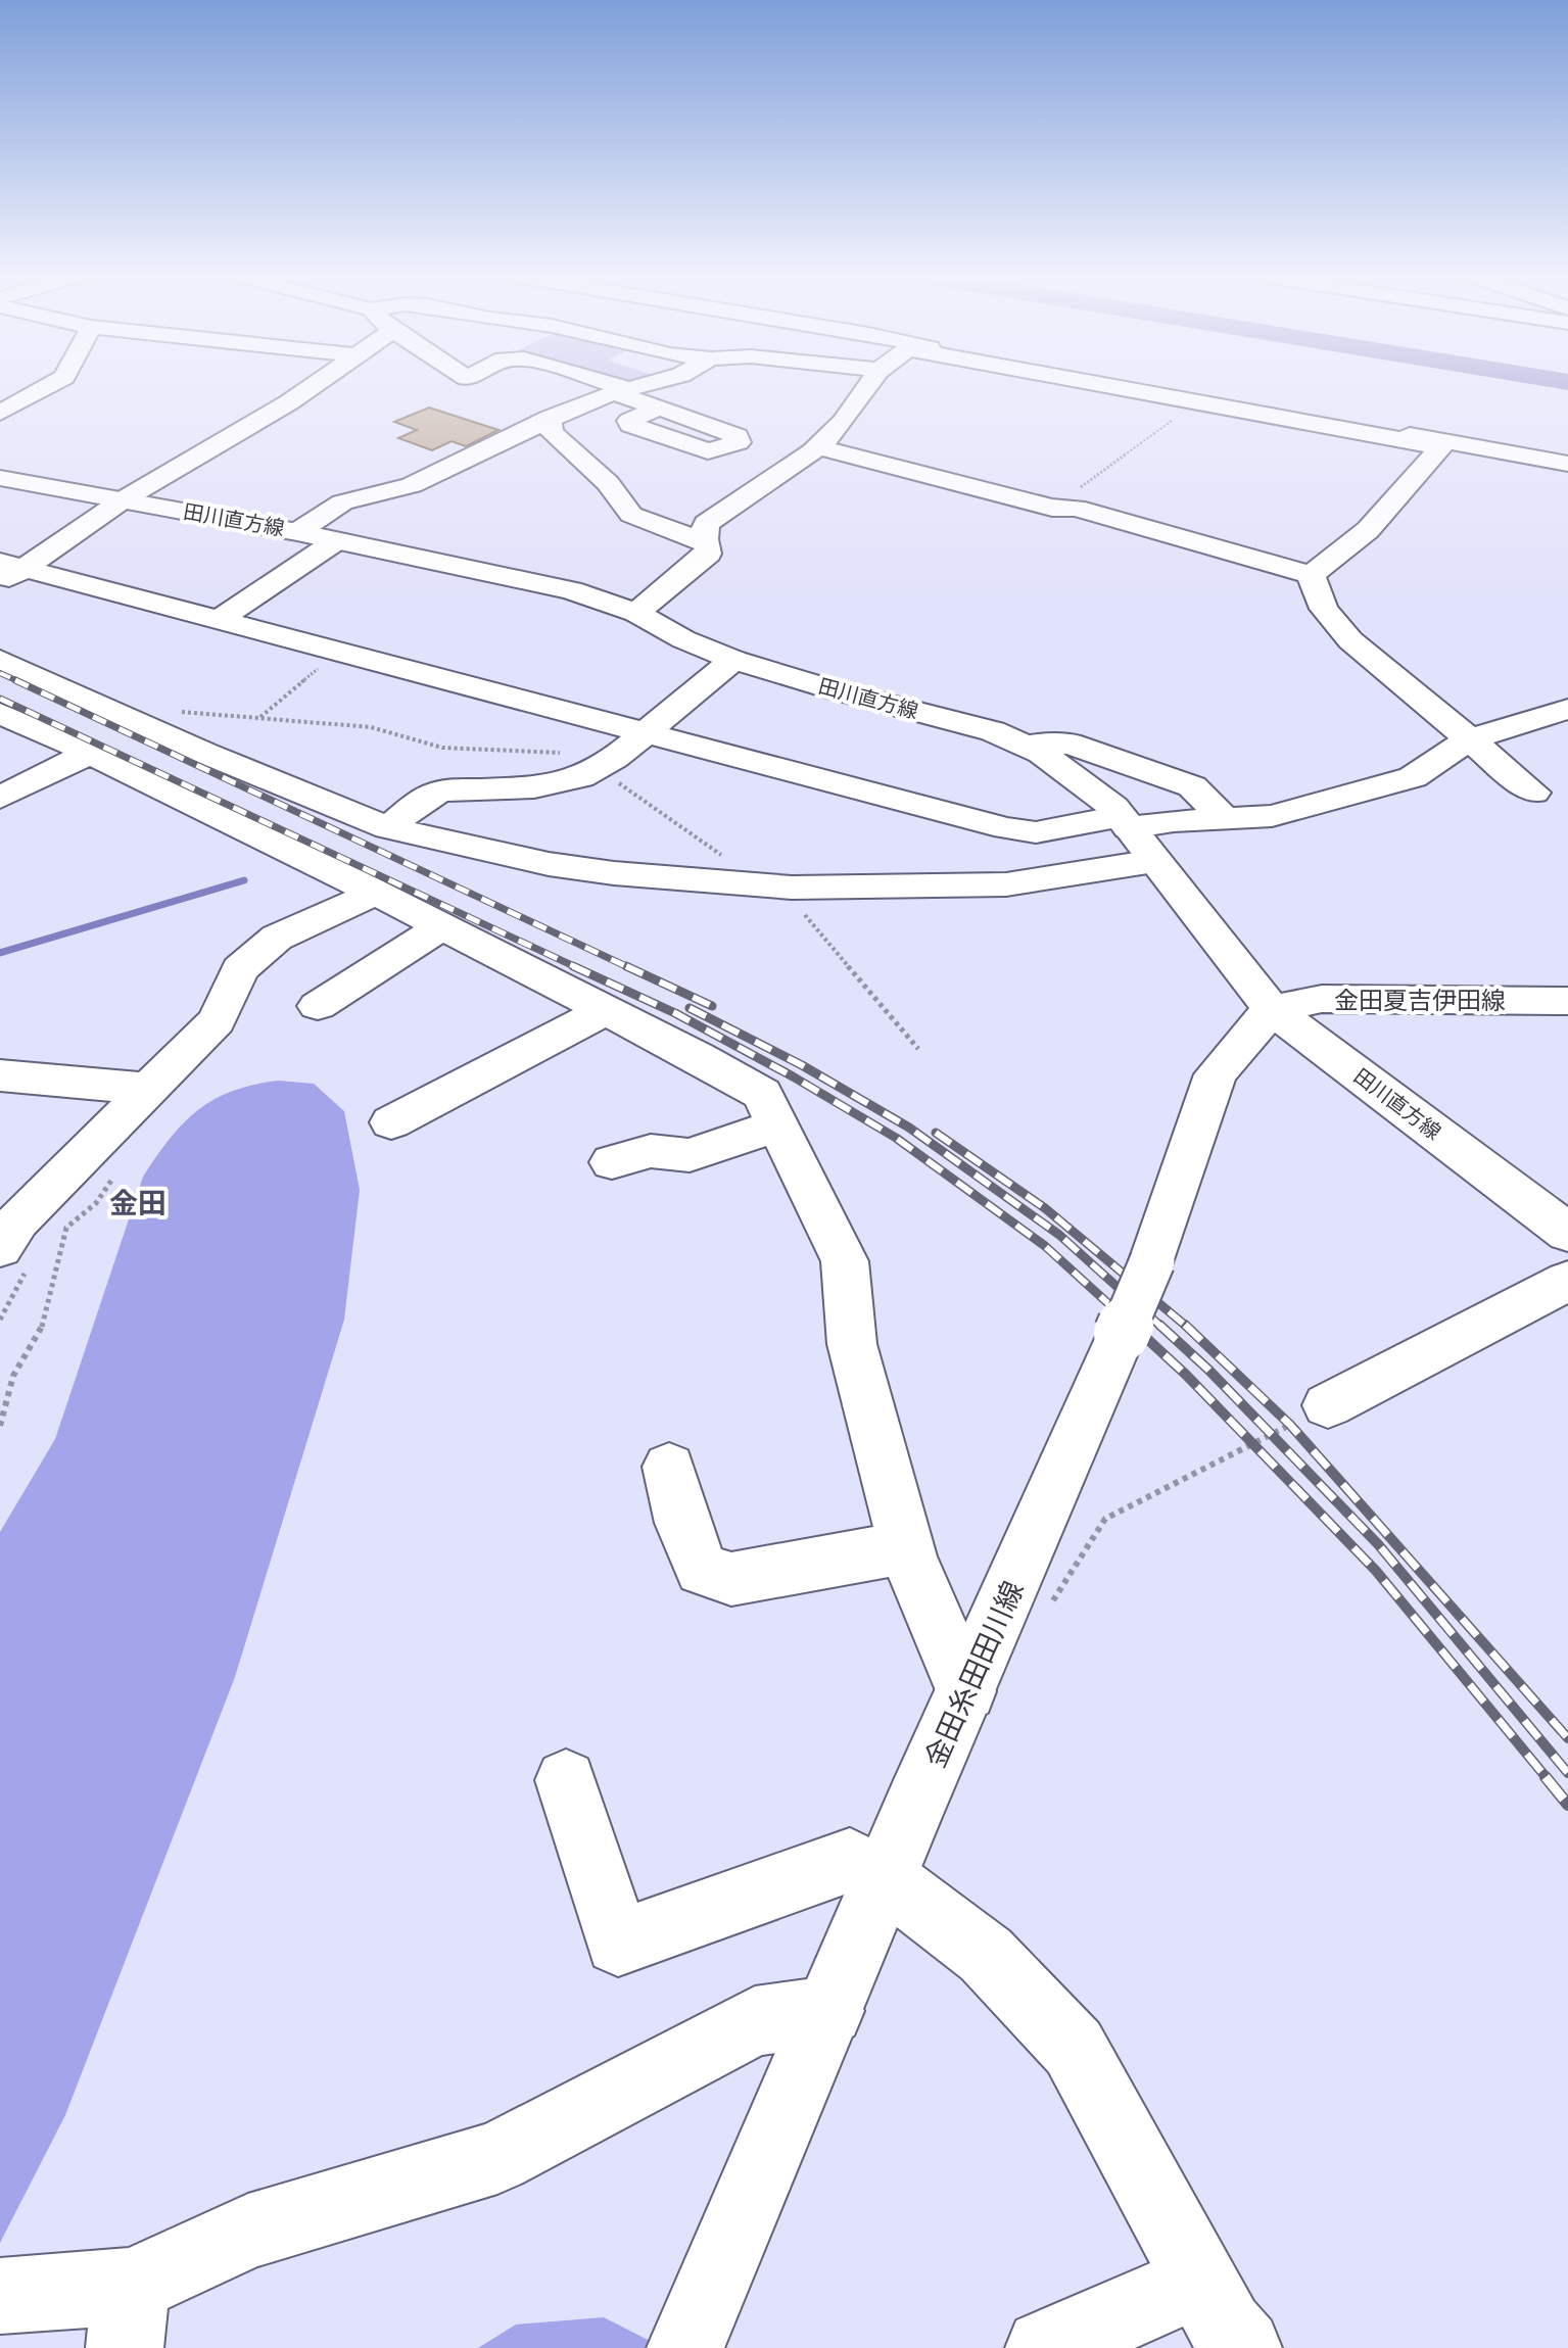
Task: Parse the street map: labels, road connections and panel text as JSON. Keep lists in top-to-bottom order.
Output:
{
  "streets": {
    "street": ["田川直方線", "金田夏吉伊田線", "金田糸田田川線"]
  },
  "crossings": [
    ["田川直方線", "金田夏吉伊田線"],
    ["田川直方線", "金田糸田田川線"],
    ["金田夏吉伊田線", "金田糸田田川線"]
  ],
  "districts": ["金田"]
}
